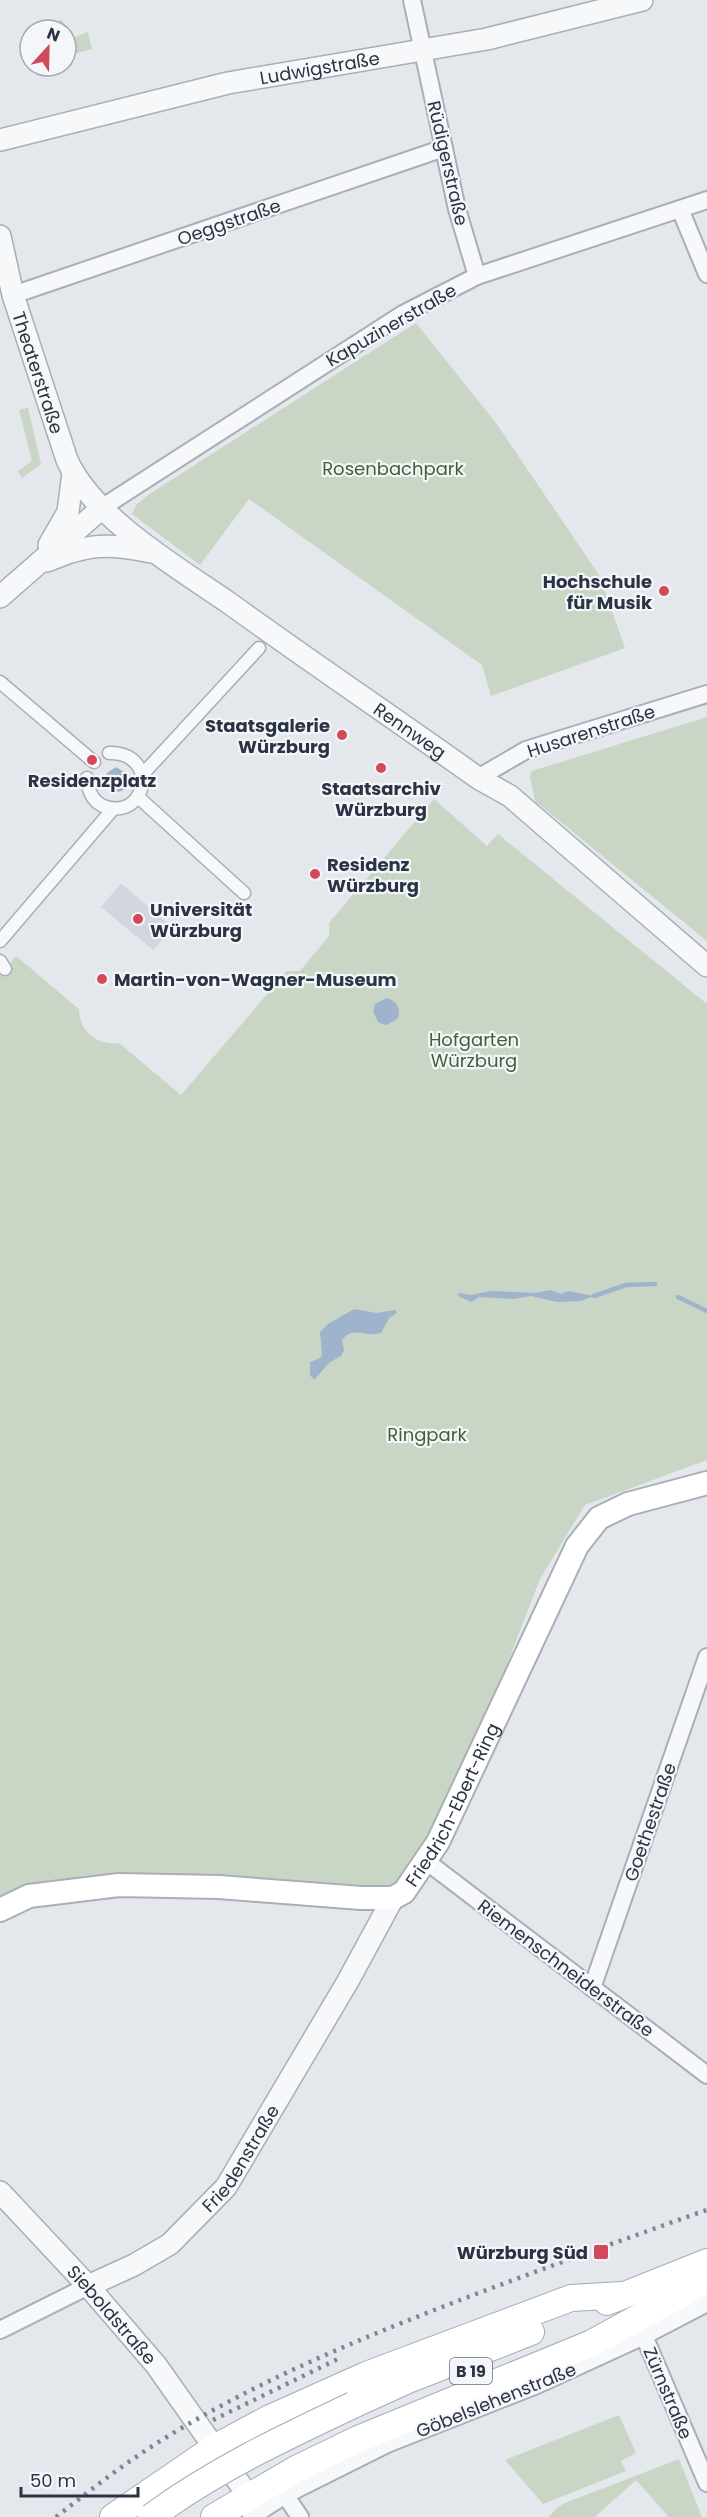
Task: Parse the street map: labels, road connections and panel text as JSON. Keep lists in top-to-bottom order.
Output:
{
  "streets": {
    "main road": ["Friedrich-Ebert-Ring", "B 19"],
    "street": [
      "Ludwigstraße",
      "Rüdigerstraße",
      "Oeggstraße",
      "Kapuzinerstraße",
      "Theaterstraße",
      "Rennweg",
      "Husarenstraße",
      "Goethestraße",
      "Riemenschneiderstraße",
      "Friedenstraße",
      "Sieboldstraße",
      "Zürnstraße",
      "Göbelslehenstraße"
    ]
  },
  "crossings": [
    ["Ludwigstraße", "Rüdigerstraße"],
    ["Rüdigerstraße", "Oeggstraße"],
    ["Rüdigerstraße", "Kapuzinerstraße"],
    ["Oeggstraße", "Theaterstraße"],
    ["Kapuzinerstraße", "Theaterstraße"],
    ["Kapuzinerstraße", "Rennweg"],
    ["Theaterstraße", "Rennweg"],
    ["Rennweg", "Husarenstraße"],
    ["Friedrich-Ebert-Ring", "Riemenschneiderstraße"],
    ["Friedrich-Ebert-Ring", "Friedenstraße"],
    ["Goethestraße", "Riemenschneiderstraße"],
    ["Friedenstraße", "Sieboldstraße"],
    ["Sieboldstraße", "Göbelslehenstraße"],
    ["Zürnstraße", "Göbelslehenstraße"]
  ],
  "parks": ["Rosenbachpark", "Hofgarten Würzburg", "Ringpark"],
  "places": {
    "other": [
      "Hochschule für Musik",
      "Staatsgalerie Würzburg",
      "Residenzplatz",
      "Staatsarchiv Würzburg",
      "Residenz Würzburg",
      "Universität Würzburg",
      "Martin-von-Wagner-Museum"
    ],
    "transit": ["Würzburg Süd"]
  },
  "scale_bar": "50 m",
  "north": "top"
}
